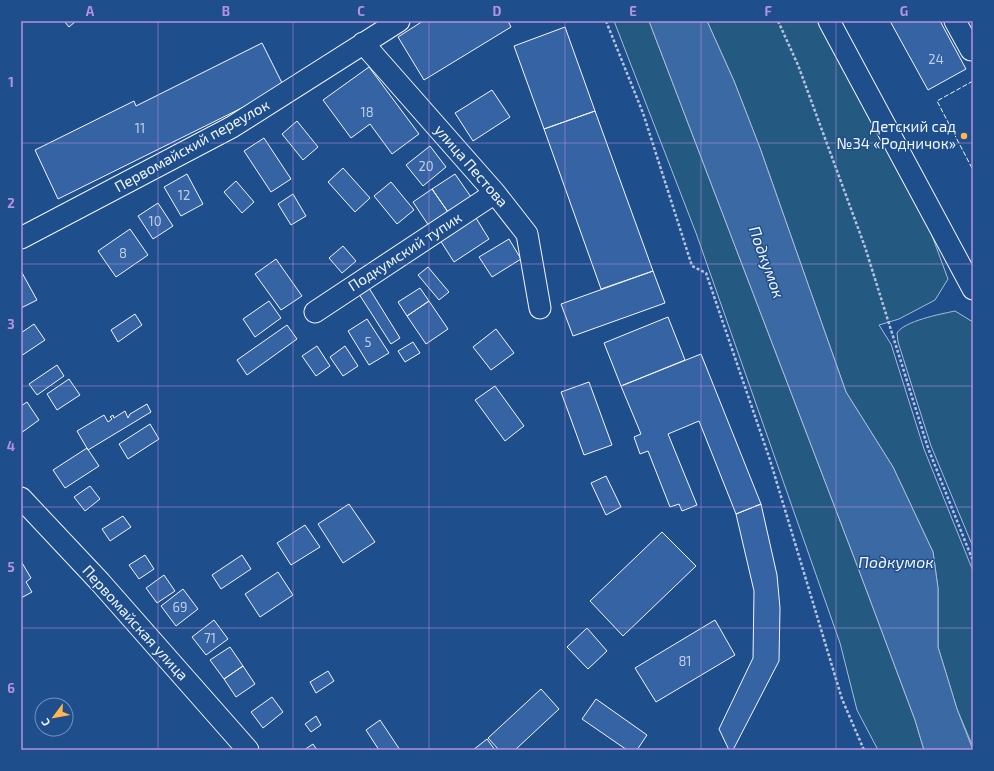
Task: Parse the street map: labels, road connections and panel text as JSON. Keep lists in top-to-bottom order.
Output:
{
  "streets": {
    "street": [
      "Первомайский переулок",
      "улица Пестова",
      "Подкумский тупик",
      "Первомайская улица"
    ]
  },
  "crossings": [
    ["Первомайский переулок", "улица Пестова"],
    ["улица Пестова", "Подкумский тупик"]
  ],
  "water": ["Подкумок"],
  "places": ["Детский сад №34 «Родничок»"],
  "house_numbers": [
    "24",
    "18",
    "11",
    "20",
    "12",
    "10",
    "8",
    "5",
    "69",
    "71",
    "81"
  ],
  "north": "bottom left",
  "grid": {
    "columns": [
      "A",
      "B",
      "C",
      "D",
      "E",
      "F",
      "G"
    ],
    "rows": [
      "1",
      "2",
      "3",
      "4",
      "5",
      "6"
    ]
  }
}
